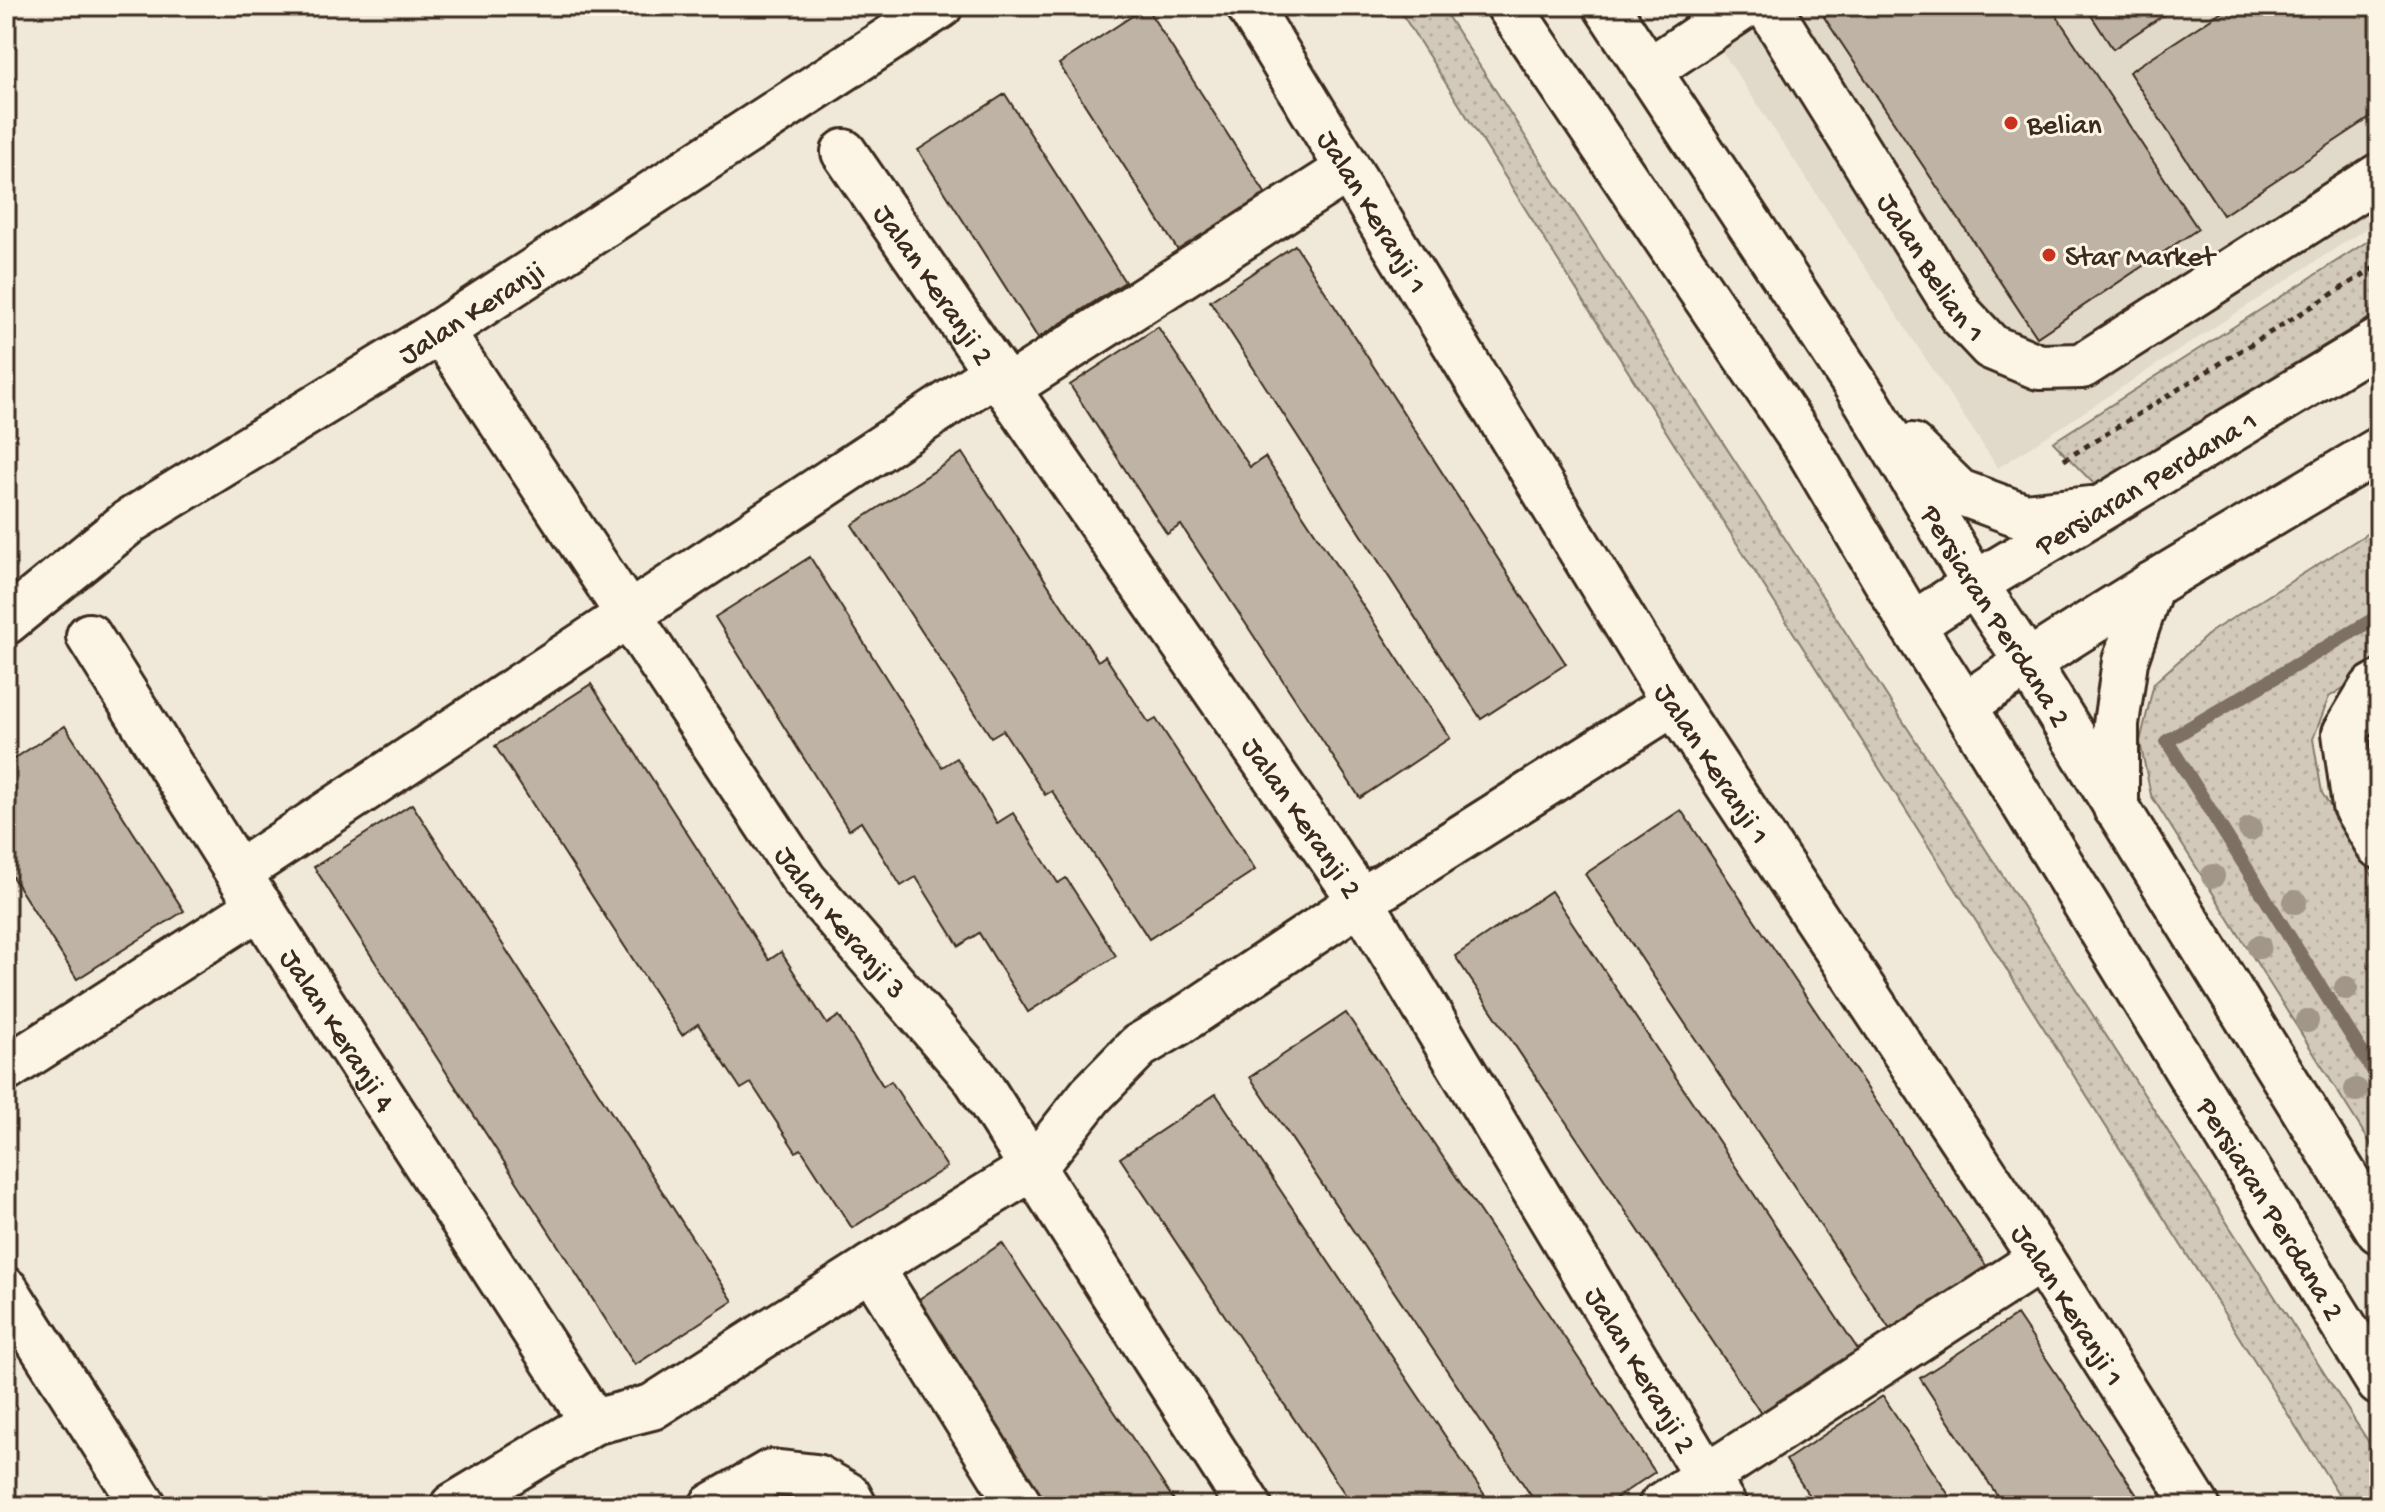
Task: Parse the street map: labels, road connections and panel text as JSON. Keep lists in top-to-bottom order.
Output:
{
  "streets": {
    "street": [
      "Jalan Keranji 1",
      "Jalan Belian 1",
      "Jalan Keranji 2",
      "Jalan Keranji",
      "Persiaran Perdana 1",
      "Persiaran Perdana 2",
      "Jalan Keranji 3",
      "Jalan Keranji 4"
    ]
  },
  "crossings": [
    ["Jalan Keranji", "Jalan Keranji 3"],
    ["Persiaran Perdana 1", "Persiaran Perdana 2"]
  ],
  "places": ["Belian", "Star Market"]
}
